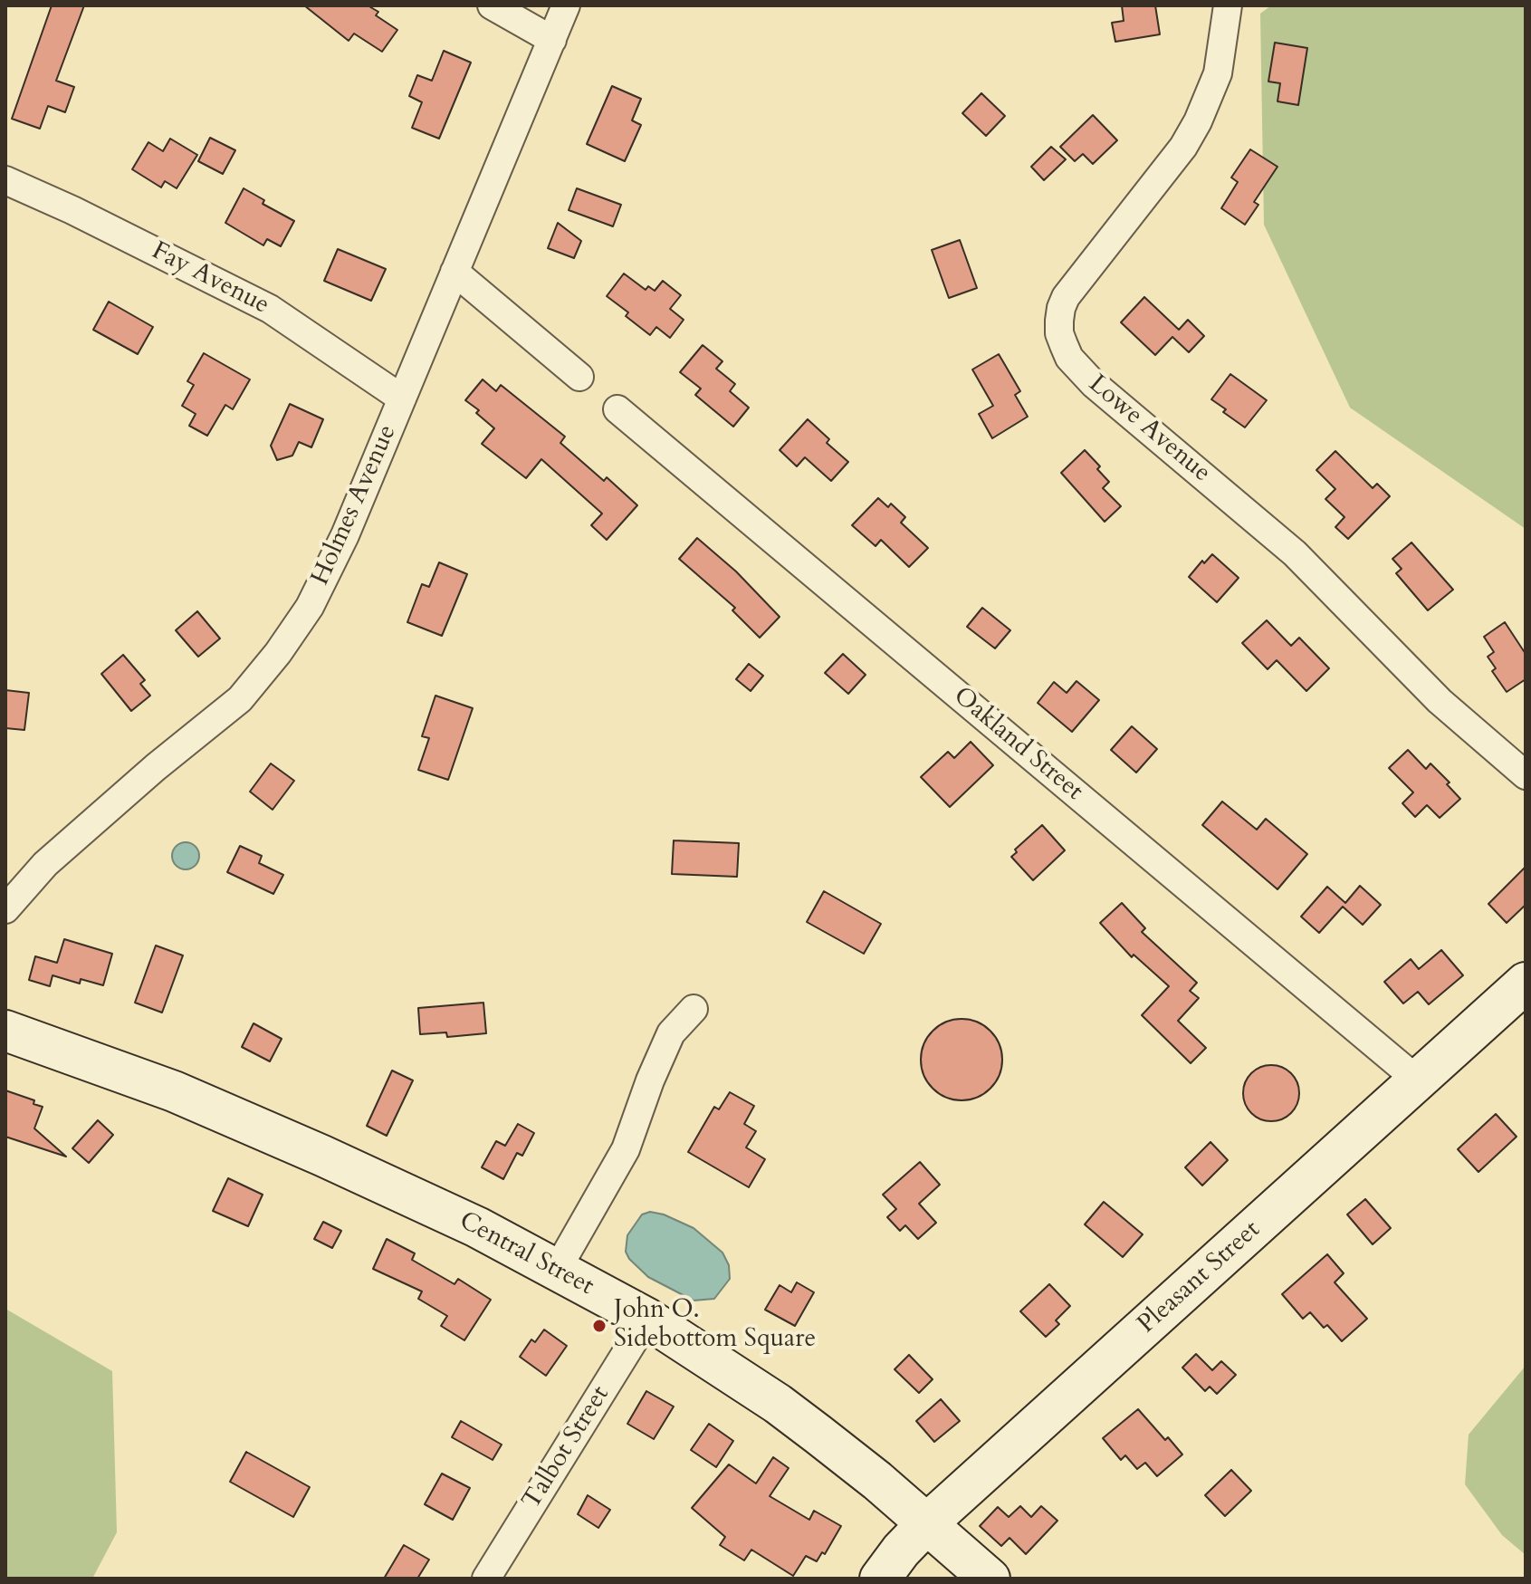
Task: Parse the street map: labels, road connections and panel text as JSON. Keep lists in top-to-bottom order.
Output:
{
  "streets": {
    "main road": ["Central Street", "Pleasant Street"],
    "street": [
      "Fay Avenue",
      "Lowe Avenue",
      "Holmes Avenue",
      "Oakland Street",
      "Talbot Street"
    ]
  },
  "crossings": [
    ["Fay Avenue", "Holmes Avenue"],
    ["Oakland Street", "Pleasant Street"],
    ["Central Street", "Pleasant Street"],
    ["Central Street", "Talbot Street"]
  ],
  "places": ["John O. Sidebottom Square"]
}
